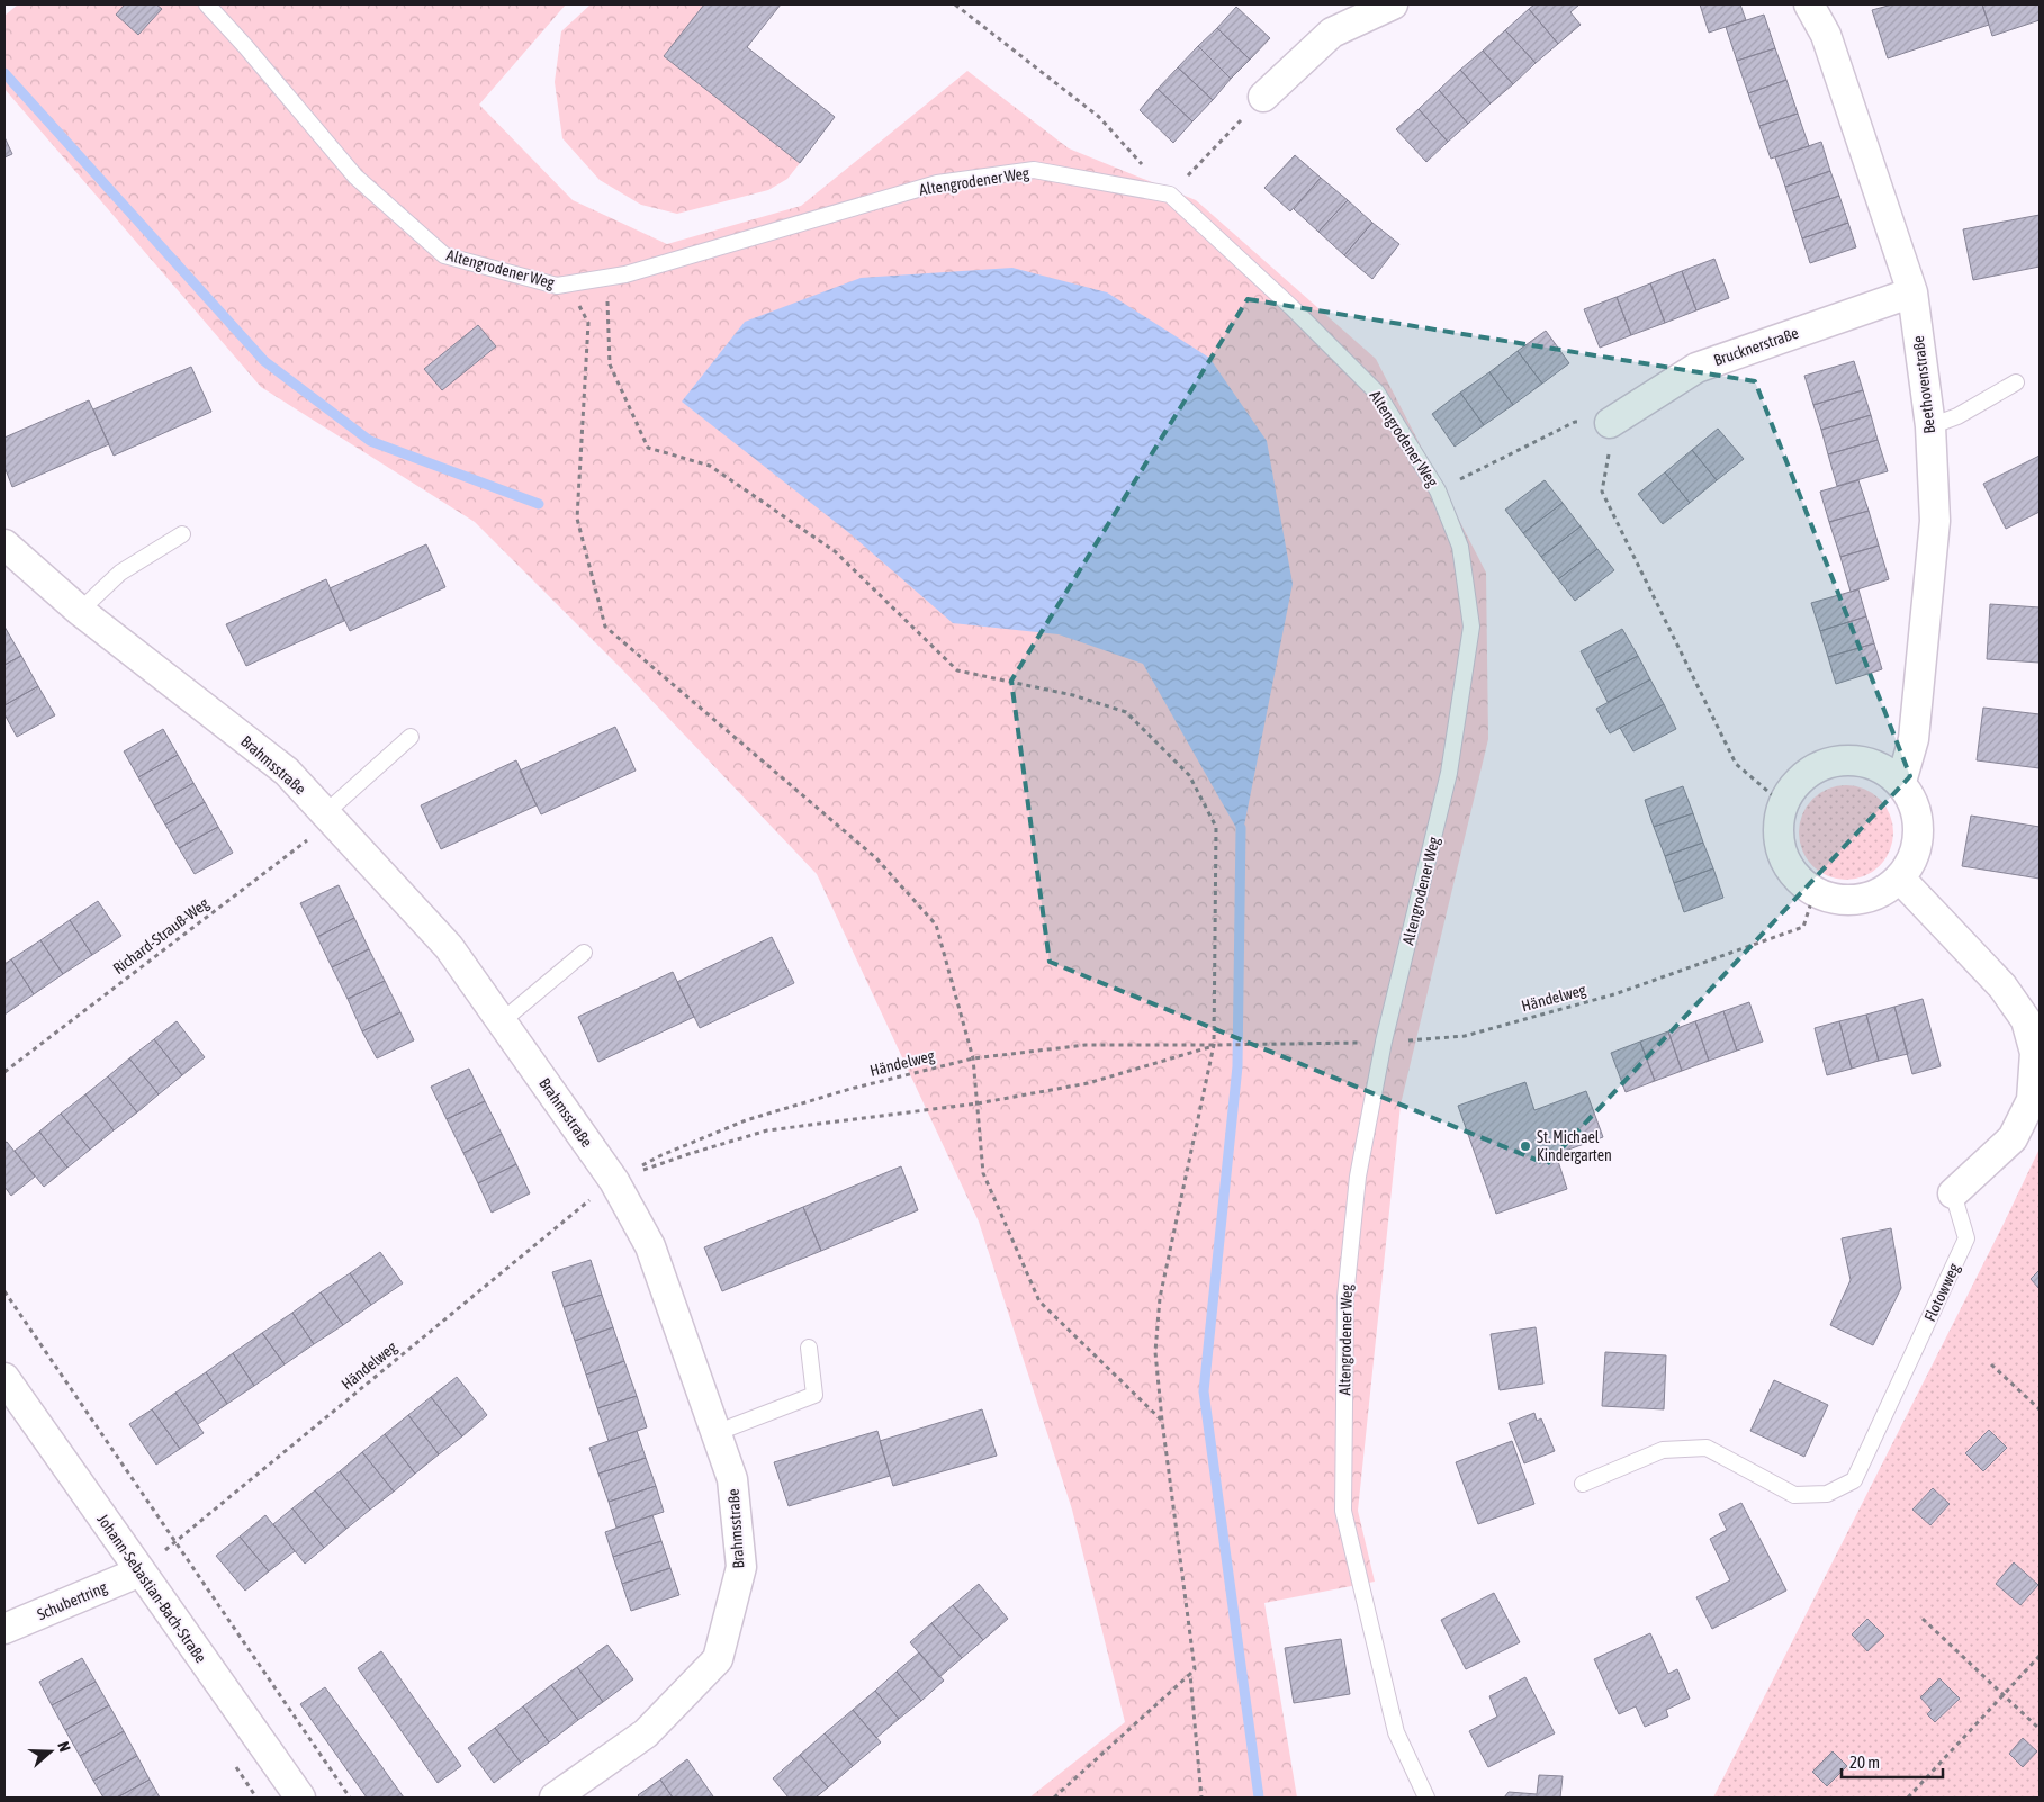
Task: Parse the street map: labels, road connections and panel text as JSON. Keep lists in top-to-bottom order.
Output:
{
  "streets": {
    "street": [
      "Brucknerstraße",
      "Beethovenstraße",
      "Brahmsstraße",
      "Flotowweg",
      "Johann-Sebastian-Bach-Straße",
      "Schubertring"
    ],
    "lane": ["Altengrodener Weg"],
    "path": ["Richard-Strauß-Weg", "Händelweg"]
  },
  "crossings": [
    ["Altengrodener Weg", "Händelweg"],
    ["Brucknerstraße", "Beethovenstraße"],
    ["Beethovenstraße", "Händelweg"],
    ["Beethovenstraße", "Flotowweg"],
    ["Brahmsstraße", "Richard-Strauß-Weg"],
    ["Brahmsstraße", "Händelweg"],
    ["Händelweg", "Flotowweg"],
    ["Händelweg", "Johann-Sebastian-Bach-Straße"],
    ["Händelweg", "Schubertring"],
    ["Johann-Sebastian-Bach-Straße", "Schubertring"]
  ],
  "places": ["St. Michael Kindergarten"],
  "scale_bar": "20 m",
  "north": "right"
}
